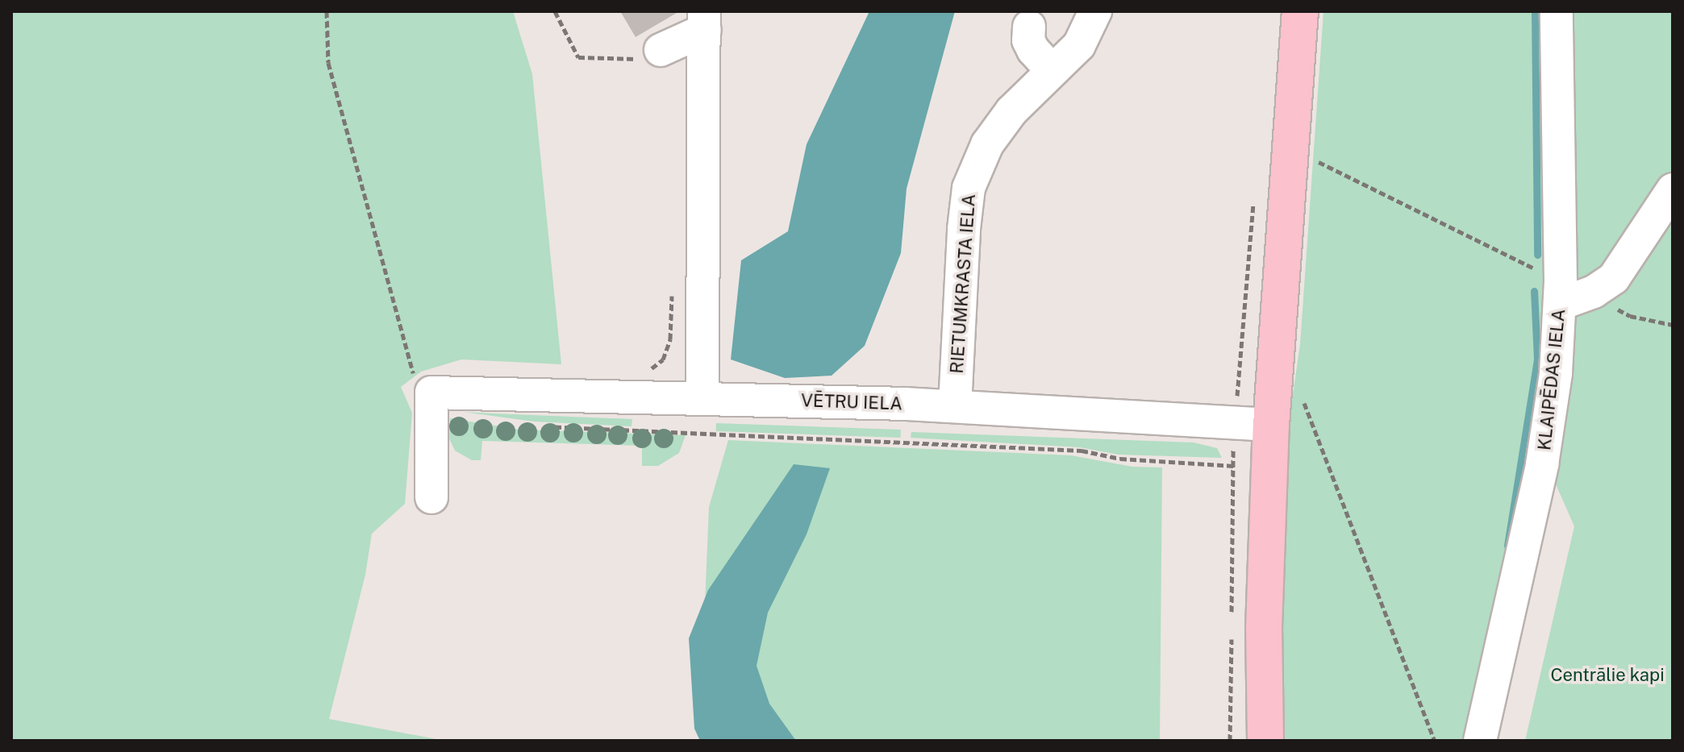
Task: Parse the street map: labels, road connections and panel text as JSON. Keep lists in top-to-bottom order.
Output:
{
  "streets": {
    "street": ["RIETUMKRASTA IELA", "KLAIPĒDAS IELA", "VĒTRU IELA"]
  },
  "crossings": [
    ["RIETUMKRASTA IELA", "VĒTRU IELA"]
  ],
  "parks": ["Centrālie kapi"]
}
